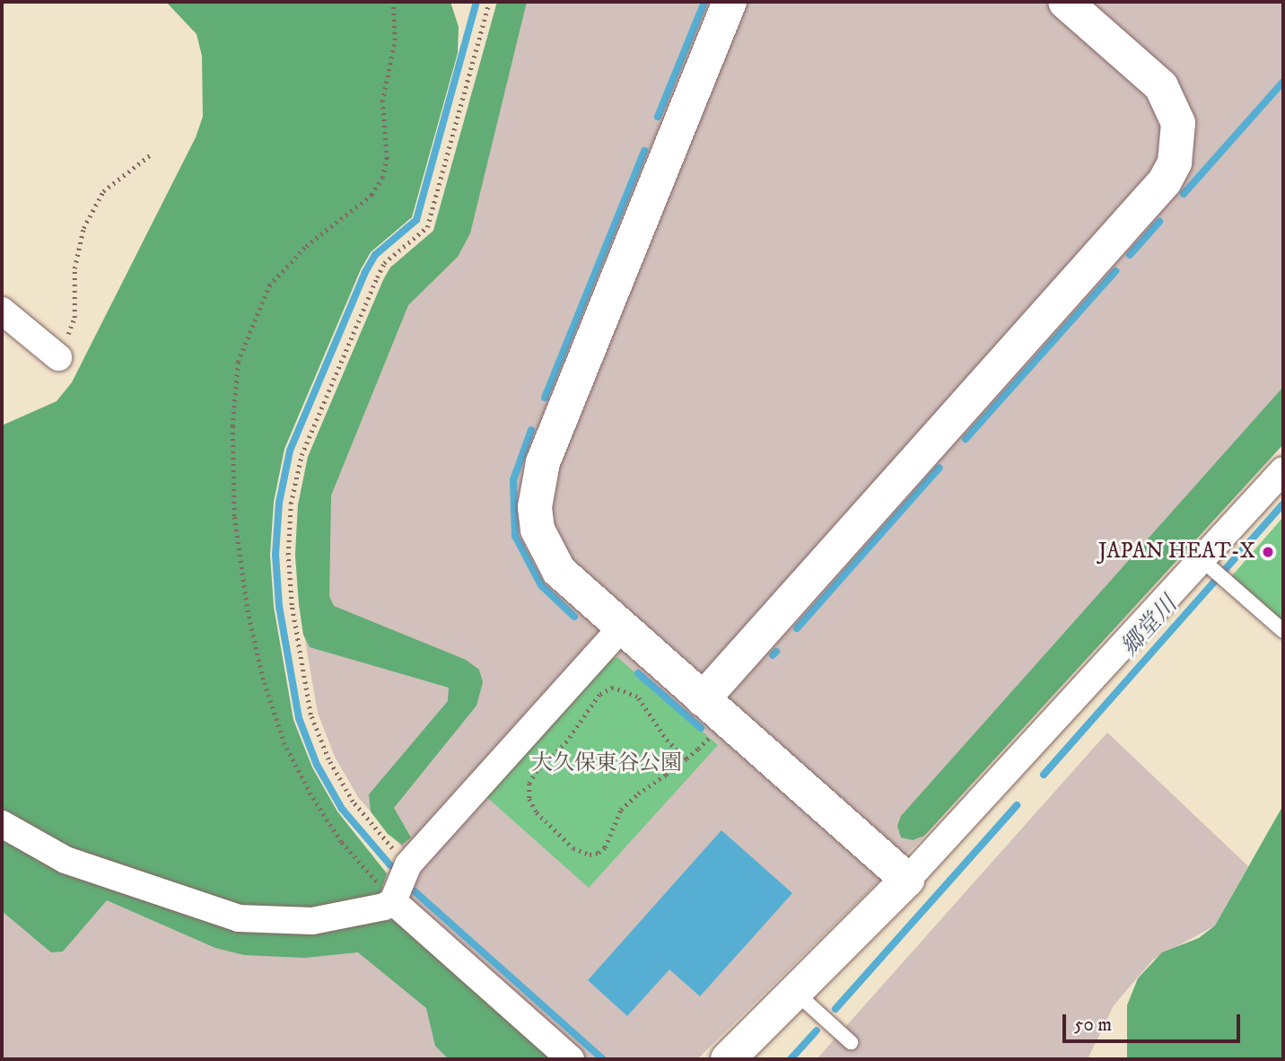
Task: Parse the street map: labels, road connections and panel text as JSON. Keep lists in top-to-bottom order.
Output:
{
  "water": ["郷堂川"],
  "parks": ["大久保東谷公園"],
  "places": ["JAPAN HEAT-X"],
  "scale_bar": "50 m"
}
